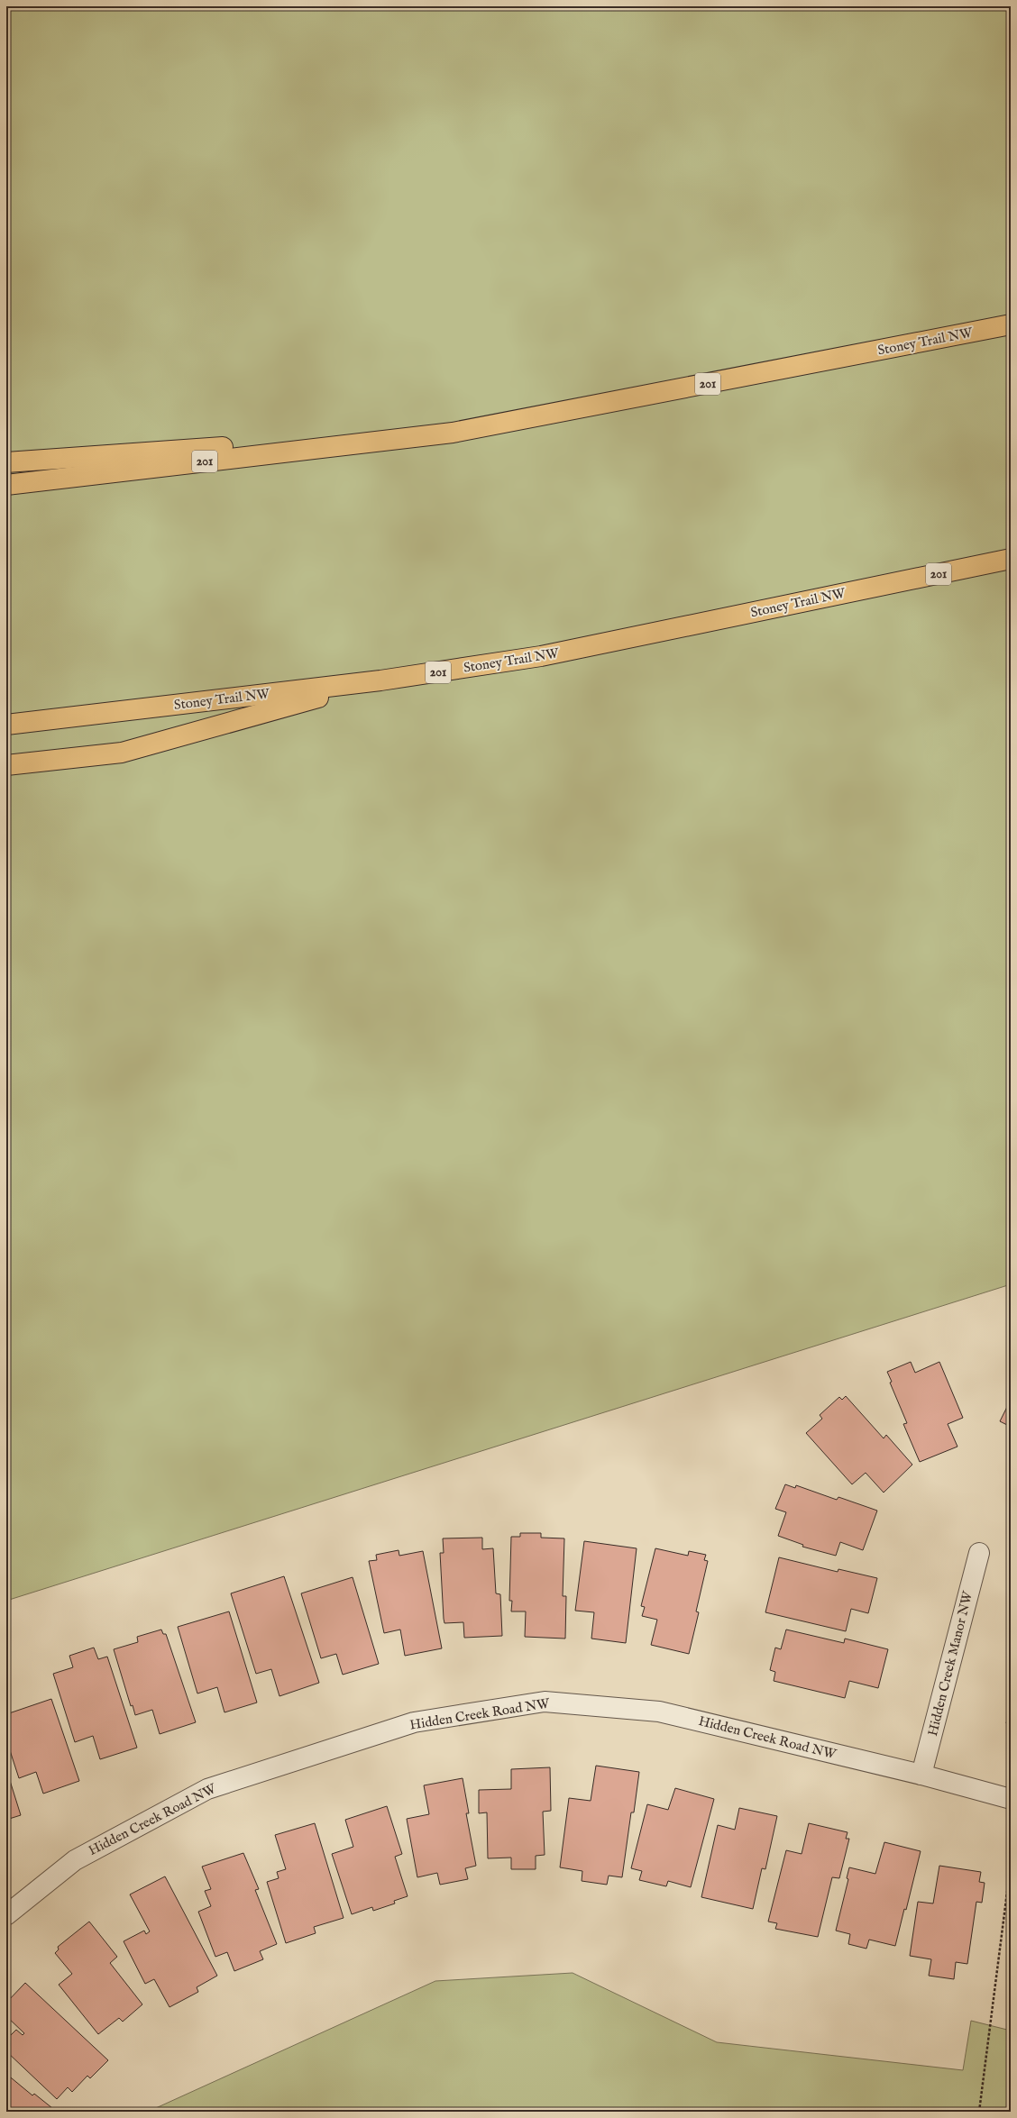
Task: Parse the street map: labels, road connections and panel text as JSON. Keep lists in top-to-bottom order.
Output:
{
  "streets": {
    "highway": ["Stoney Trail NW", "201"],
    "street": ["Hidden Creek Manor NW", "Hidden Creek Road NW"]
  },
  "crossings": [
    ["Hidden Creek Manor NW", "Hidden Creek Road NW"]
  ]
}
